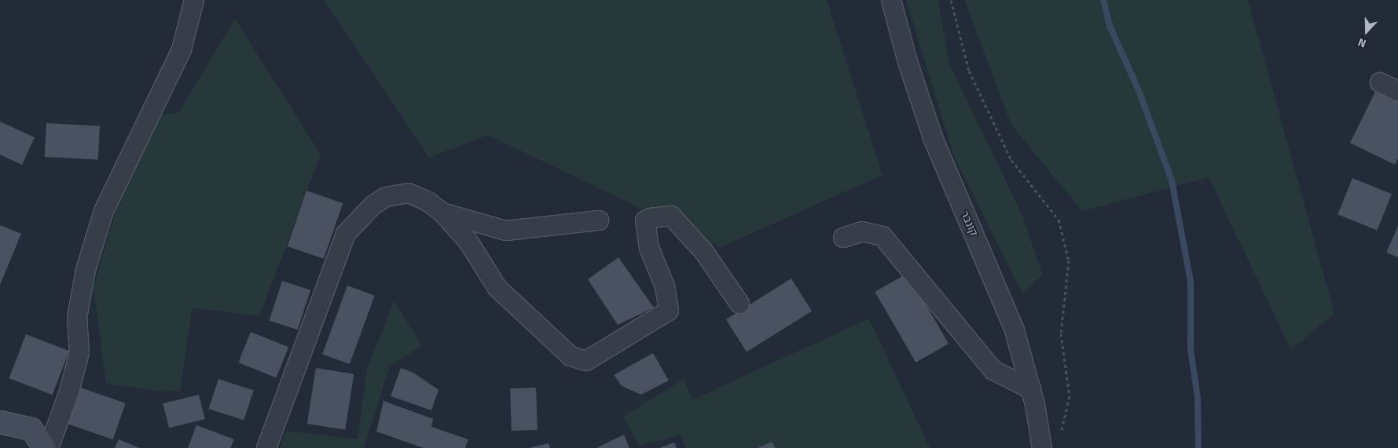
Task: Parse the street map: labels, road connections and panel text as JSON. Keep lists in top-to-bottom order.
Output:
{
  "streets": {
    "street": ["קונבר"]
  },
  "north": "bottom"
}
